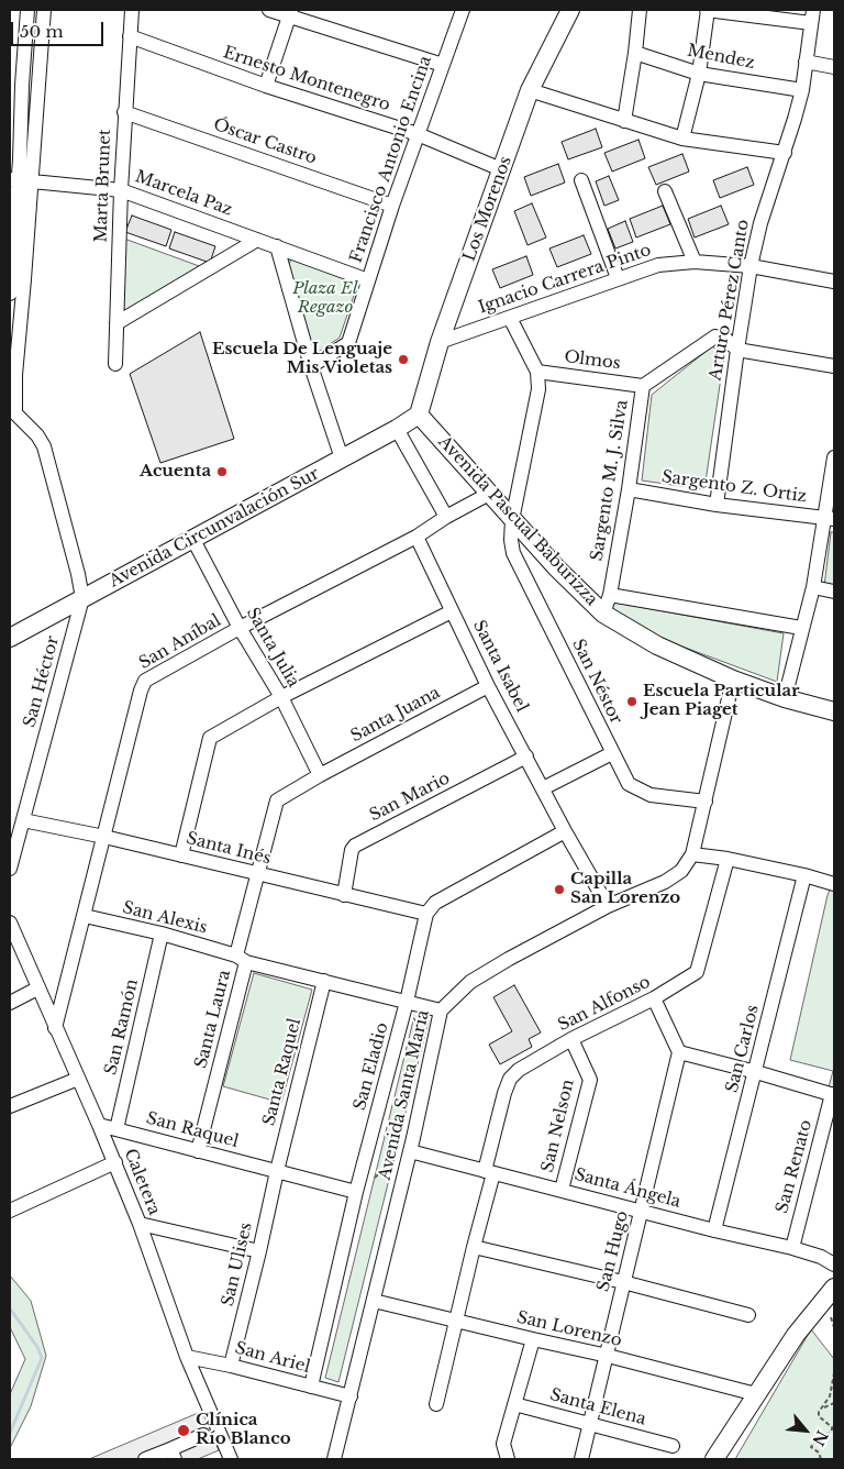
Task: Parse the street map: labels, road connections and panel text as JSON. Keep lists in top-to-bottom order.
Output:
{
  "streets": {
    "main road": ["Los Morenos", "Avenida Pascual Baburizza", "Avenida Circunvalación Sur"],
    "street": [
      "Mendez",
      "Ernesto Montenegro",
      "Óscar Castro",
      "Francisco Antonio Encina",
      "Marta Brunet",
      "Marcela Paz",
      "Ignacio Carrera Pinto",
      "Arturo Pérez Canto",
      "Olmos",
      "Sargento M. J. Silva",
      "Sargento Z. Ortiz",
      "San Aníbal",
      "Santa Julia",
      "Santa Isabel",
      "San Héctor",
      "San Néstor",
      "Santa Juana",
      "San Mario",
      "Santa Inés",
      "San Alexis",
      "San Alfonso",
      "Santa Laura",
      "San Ramón",
      "San Carlos",
      "San Eladio",
      "Santa Raquel",
      "Avenida Santa María",
      "San Nelson",
      "San Raquel",
      "San Renato",
      "Caletera",
      "Santa Ángela",
      "San Hugo",
      "San Ulises",
      "San Lorenzo",
      "San Ariel",
      "Santa Elena"
    ]
  },
  "crossings": [
    ["Mendez", "Arturo Pérez Canto"],
    ["Ernesto Montenegro", "Francisco Antonio Encina"],
    ["Ernesto Montenegro", "Marta Brunet"],
    ["Ernesto Montenegro", "Los Morenos"],
    ["Óscar Castro", "Francisco Antonio Encina"],
    ["Óscar Castro", "Marta Brunet"],
    ["Francisco Antonio Encina", "Marcela Paz"],
    ["Marta Brunet", "Marcela Paz"],
    ["Los Morenos", "Ignacio Carrera Pinto"],
    ["Los Morenos", "Avenida Pascual Baburizza"],
    ["Los Morenos", "Avenida Circunvalación Sur"],
    ["Ignacio Carrera Pinto", "Arturo Pérez Canto"],
    ["Arturo Pérez Canto", "Sargento Z. Ortiz"],
    ["Olmos", "Sargento M. J. Silva"],
    ["Olmos", "San Néstor"],
    ["Sargento M. J. Silva", "Sargento Z. Ortiz"],
    ["Sargento M. J. Silva", "Avenida Pascual Baburizza"],
    ["Avenida Pascual Baburizza", "Avenida Circunvalación Sur"],
    ["Avenida Pascual Baburizza", "San Aníbal"],
    ["Avenida Pascual Baburizza", "San Néstor"],
    ["Avenida Pascual Baburizza", "Avenida Santa María"],
    ["Avenida Circunvalación Sur", "Santa Julia"],
    ["Avenida Circunvalación Sur", "San Héctor"],
    ["San Aníbal", "Santa Julia"],
    ["San Aníbal", "Santa Inés"],
    ["San Aníbal", "San Alexis"],
    ["San Aníbal", "Caletera"],
    ["Santa Julia", "Santa Isabel"],
    ["Santa Julia", "Santa Juana"],
    ["Santa Isabel", "Santa Juana"],
    ["Santa Isabel", "San Mario"],
    ["Santa Isabel", "Santa Inés"],
    ["Santa Isabel", "Avenida Santa María"],
    ["San Héctor", "Santa Inés"],
    ["San Néstor", "Avenida Santa María"],
    ["Santa Juana", "Santa Inés"],
    ["Santa Juana", "San Alexis"],
    ["Santa Juana", "Santa Laura"],
    ["San Mario", "Santa Inés"],
    ["Santa Inés", "San Eladio"],
    ["San Alexis", "Santa Laura"],
    ["San Alexis", "San Ramón"],
    ["San Alfonso", "San Nelson"],
    ["San Alfonso", "Santa Ángela"],
    ["San Alfonso", "San Lorenzo"],
    ["Santa Laura", "San Eladio"],
    ["Santa Laura", "Santa Raquel"],
    ["Santa Laura", "Avenida Santa María"],
    ["Santa Laura", "San Raquel"],
    ["San Ramón", "San Raquel"],
    ["San Carlos", "Santa Ángela"],
    ["San Eladio", "San Raquel"],
    ["San Eladio", "San Ariel"],
    ["Santa Raquel", "San Raquel"],
    ["Santa Raquel", "San Ulises"],
    ["Avenida Santa María", "Santa Ángela"],
    ["Avenida Santa María", "San Lorenzo"],
    ["Avenida Santa María", "San Ariel"],
    ["San Nelson", "Santa Ángela"],
    ["San Raquel", "Caletera"],
    ["San Raquel", "San Ulises"],
    ["San Renato", "Santa Ángela"],
    ["Caletera", "San Ariel"],
    ["Santa Ángela", "San Hugo"],
    ["San Hugo", "San Lorenzo"],
    ["San Hugo", "Santa Elena"],
    ["San Ulises", "San Ariel"]
  ],
  "parks": ["Plaza El Regazo"],
  "places": [
    "Escuela De Lenguaje Mis Violetas",
    "Acuenta",
    "Escuela Particular Jean Piaget",
    "Capilla San Lorenzo",
    "Clínica Río Blanco"
  ],
  "scale_bar": "50 m",
  "north": "bottom right"
}
